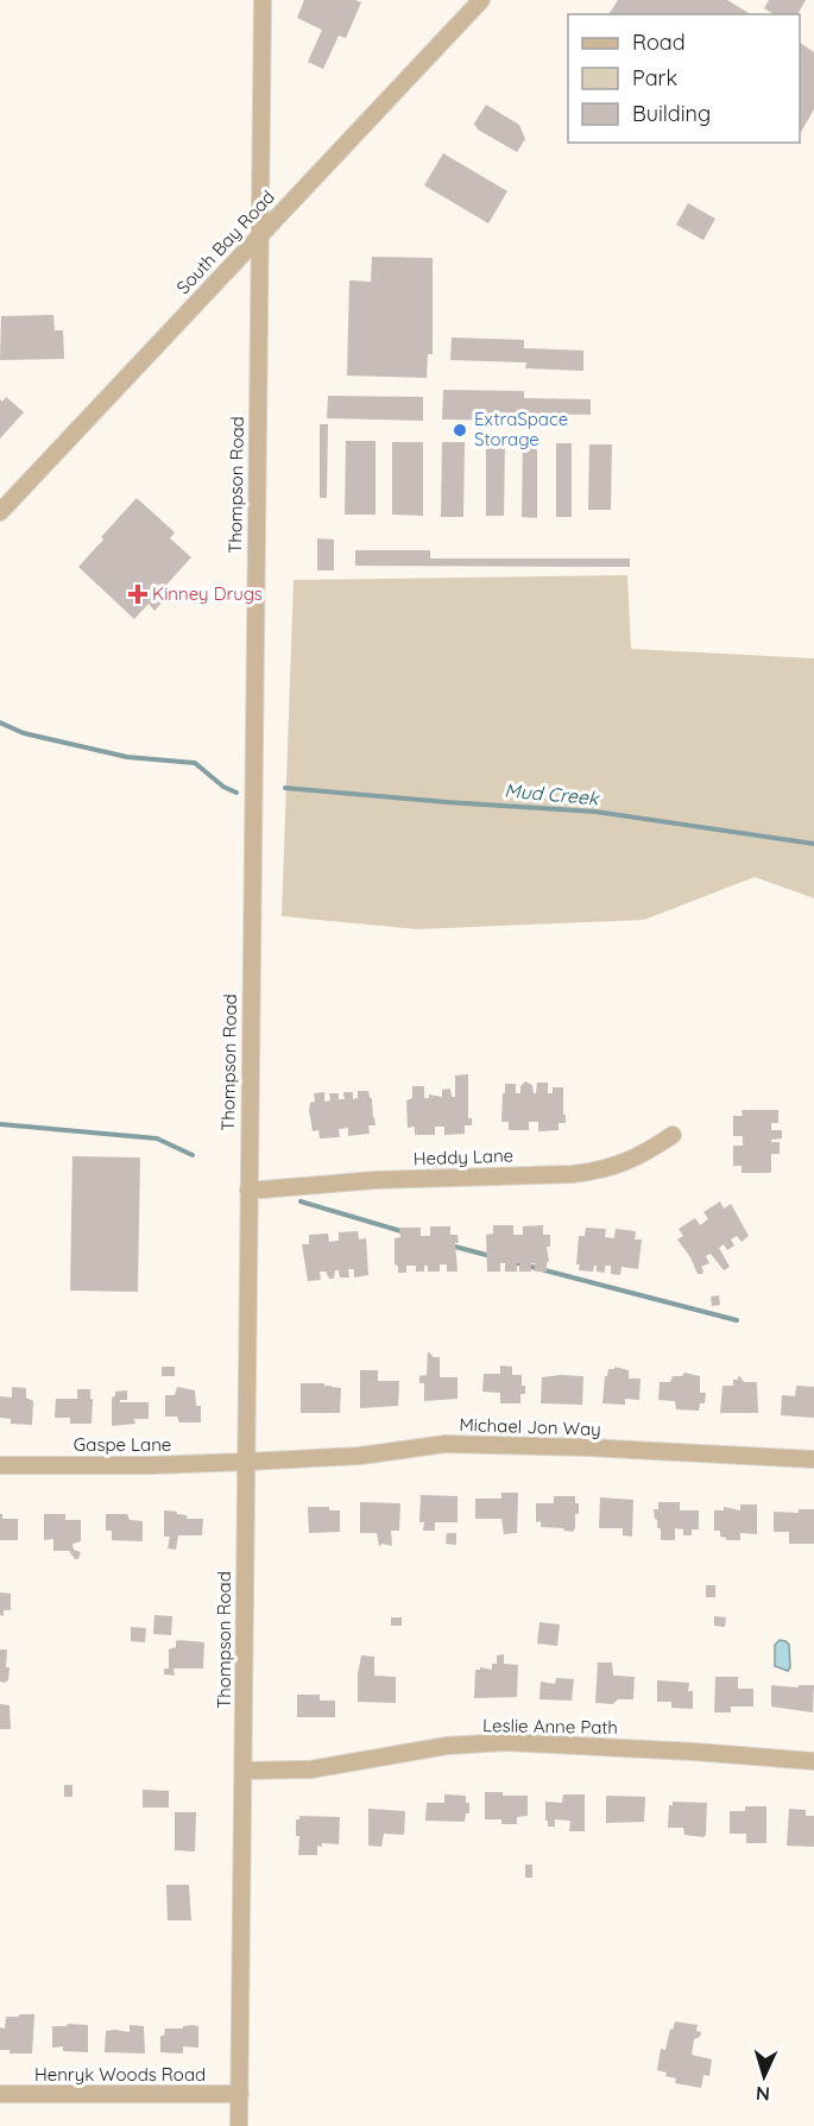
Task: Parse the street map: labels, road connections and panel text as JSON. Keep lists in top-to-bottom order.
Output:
{
  "streets": {
    "street": [
      "South Bay Road",
      "Thompson Road",
      "Heddy Lane",
      "Michael Jon Way",
      "Gaspe Lane",
      "Leslie Anne Path",
      "Henryk Woods Road"
    ]
  },
  "crossings": [
    ["South Bay Road", "Thompson Road"],
    ["Thompson Road", "Heddy Lane"],
    ["Thompson Road", "Michael Jon Way"],
    ["Thompson Road", "Gaspe Lane"],
    ["Thompson Road", "Leslie Anne Path"],
    ["Thompson Road", "Henryk Woods Road"],
    ["Michael Jon Way", "Gaspe Lane"]
  ],
  "water": ["Mud Creek"],
  "places": {
    "other": ["ExtraSpace Storage"],
    "health": ["Kinney Drugs"]
  },
  "legend": ["Road", "Park", "Building"],
  "north": "bottom"
}
